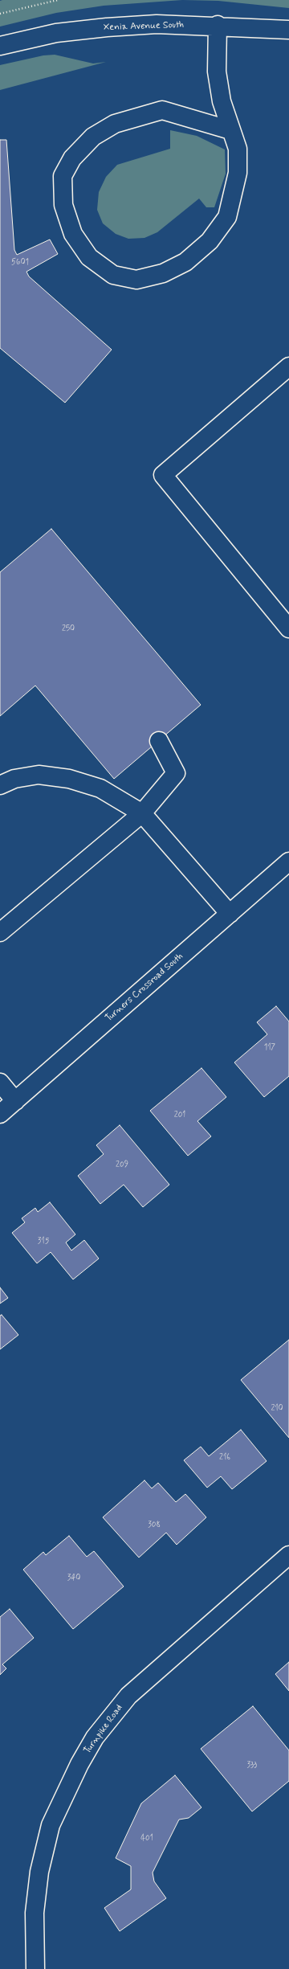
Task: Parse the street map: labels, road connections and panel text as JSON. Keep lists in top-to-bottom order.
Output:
{
  "streets": {
    "street": ["Xenia Avenue South", "Turners Crossroad South", "Turnpike Road"]
  },
  "house_numbers": [
    "5601",
    "250",
    "117",
    "201",
    "209",
    "315",
    "210",
    "216",
    "308",
    "340",
    "333",
    "401"
  ]
}
